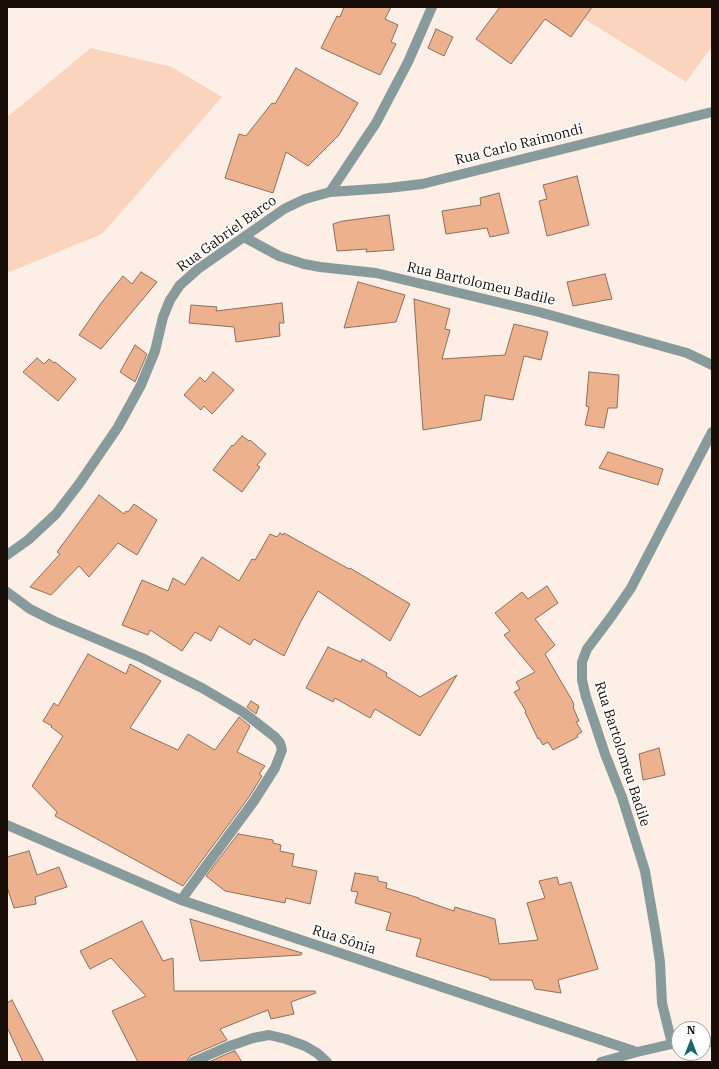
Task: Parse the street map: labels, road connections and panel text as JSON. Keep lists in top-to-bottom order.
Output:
{
  "streets": {
    "street": [
      "Rua Carlo Raimondi",
      "Rua Gabriel Barco",
      "Rua Bartolomeu Badile",
      "Rua Sônia"
    ]
  },
  "crossings": [
    ["Rua Carlo Raimondi", "Rua Gabriel Barco"],
    ["Rua Gabriel Barco", "Rua Bartolomeu Badile"]
  ],
  "north": "top"
}
